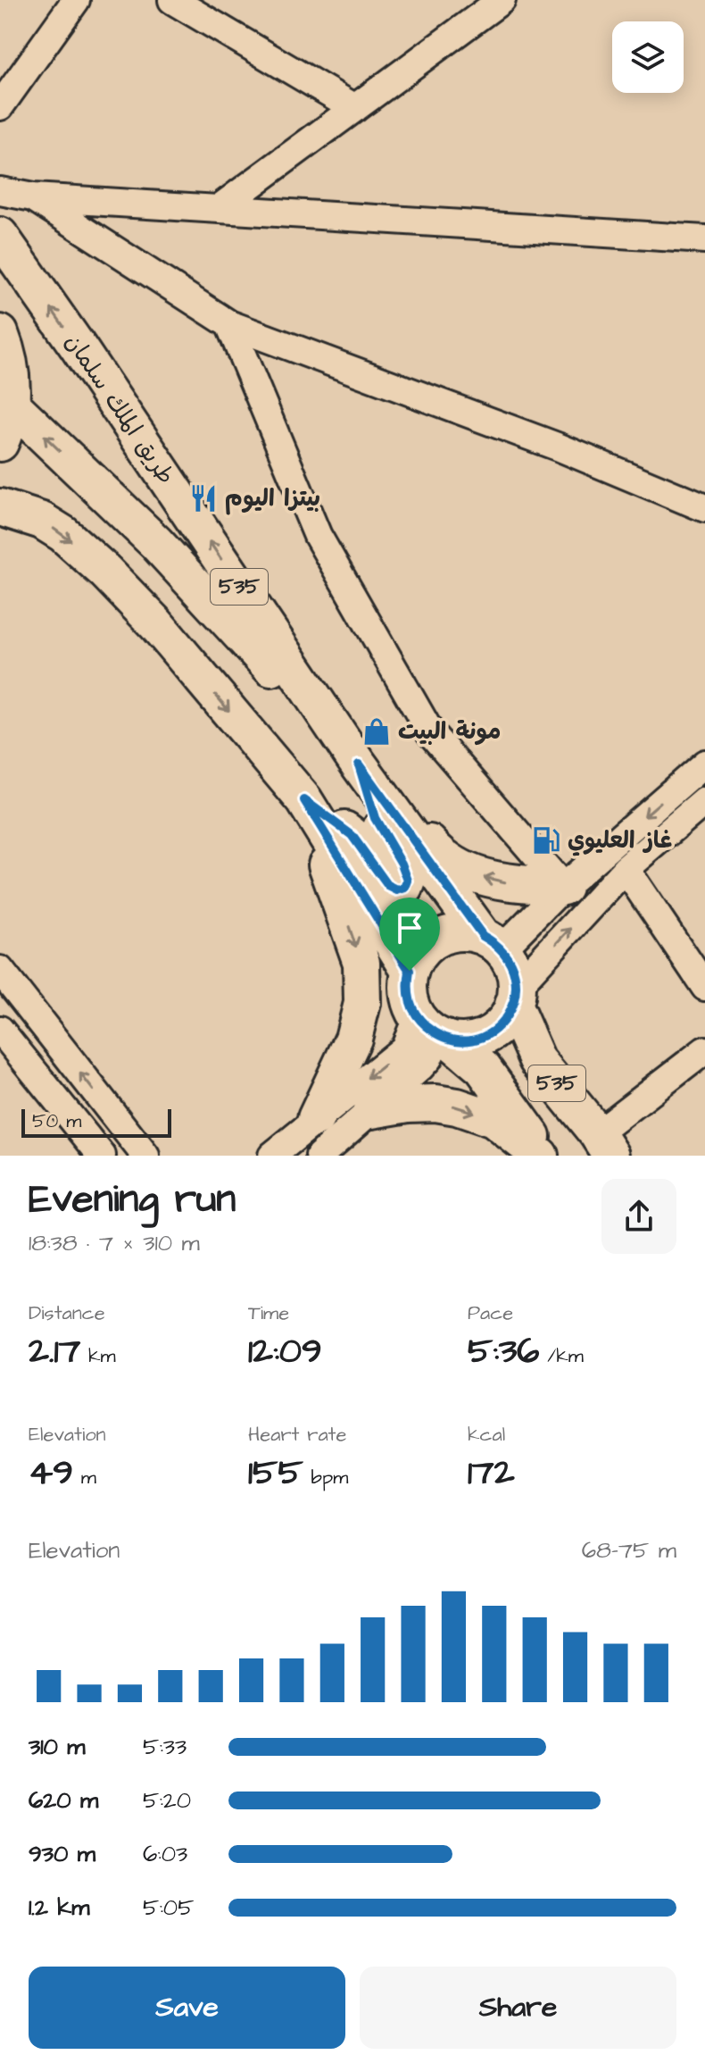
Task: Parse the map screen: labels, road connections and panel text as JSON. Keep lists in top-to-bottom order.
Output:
{
  "streets": {
    "main road": ["طريق الملك سلمان", "535"]
  },
  "crossings": [
    ["طريق الملك سلمان", "535"]
  ],
  "places": {
    "restaurant": ["بيتزا اليوم"],
    "shop": ["مونة البيت"],
    "fuel station": ["غاز العليوي"]
  },
  "scale_bar": "50 m",
  "page": {
    "scale": "50 m",
    "heading": ["Evening run", "18:38 · 7 × 310 m"],
    "stats": [
      ["Distance", "2.17 km"],
      ["Time", "12:09"],
      ["Pace", "5:36 /km"],
      ["Elevation", "49 m"],
      ["Heart rate", "155 bpm"],
      ["kcal", "172"]
    ],
    "chart": ["Elevation", "68–75 m"],
    "list": [
      {
        "name": "310 m",
        "note": "5:33"
      },
      {
        "name": "620 m",
        "note": "5:20"
      },
      {
        "name": "930 m",
        "note": "6:03"
      },
      {
        "name": "1.2 km",
        "note": "5:05"
      }
    ],
    "buttons": ["Save", "Share"]
  }
}
